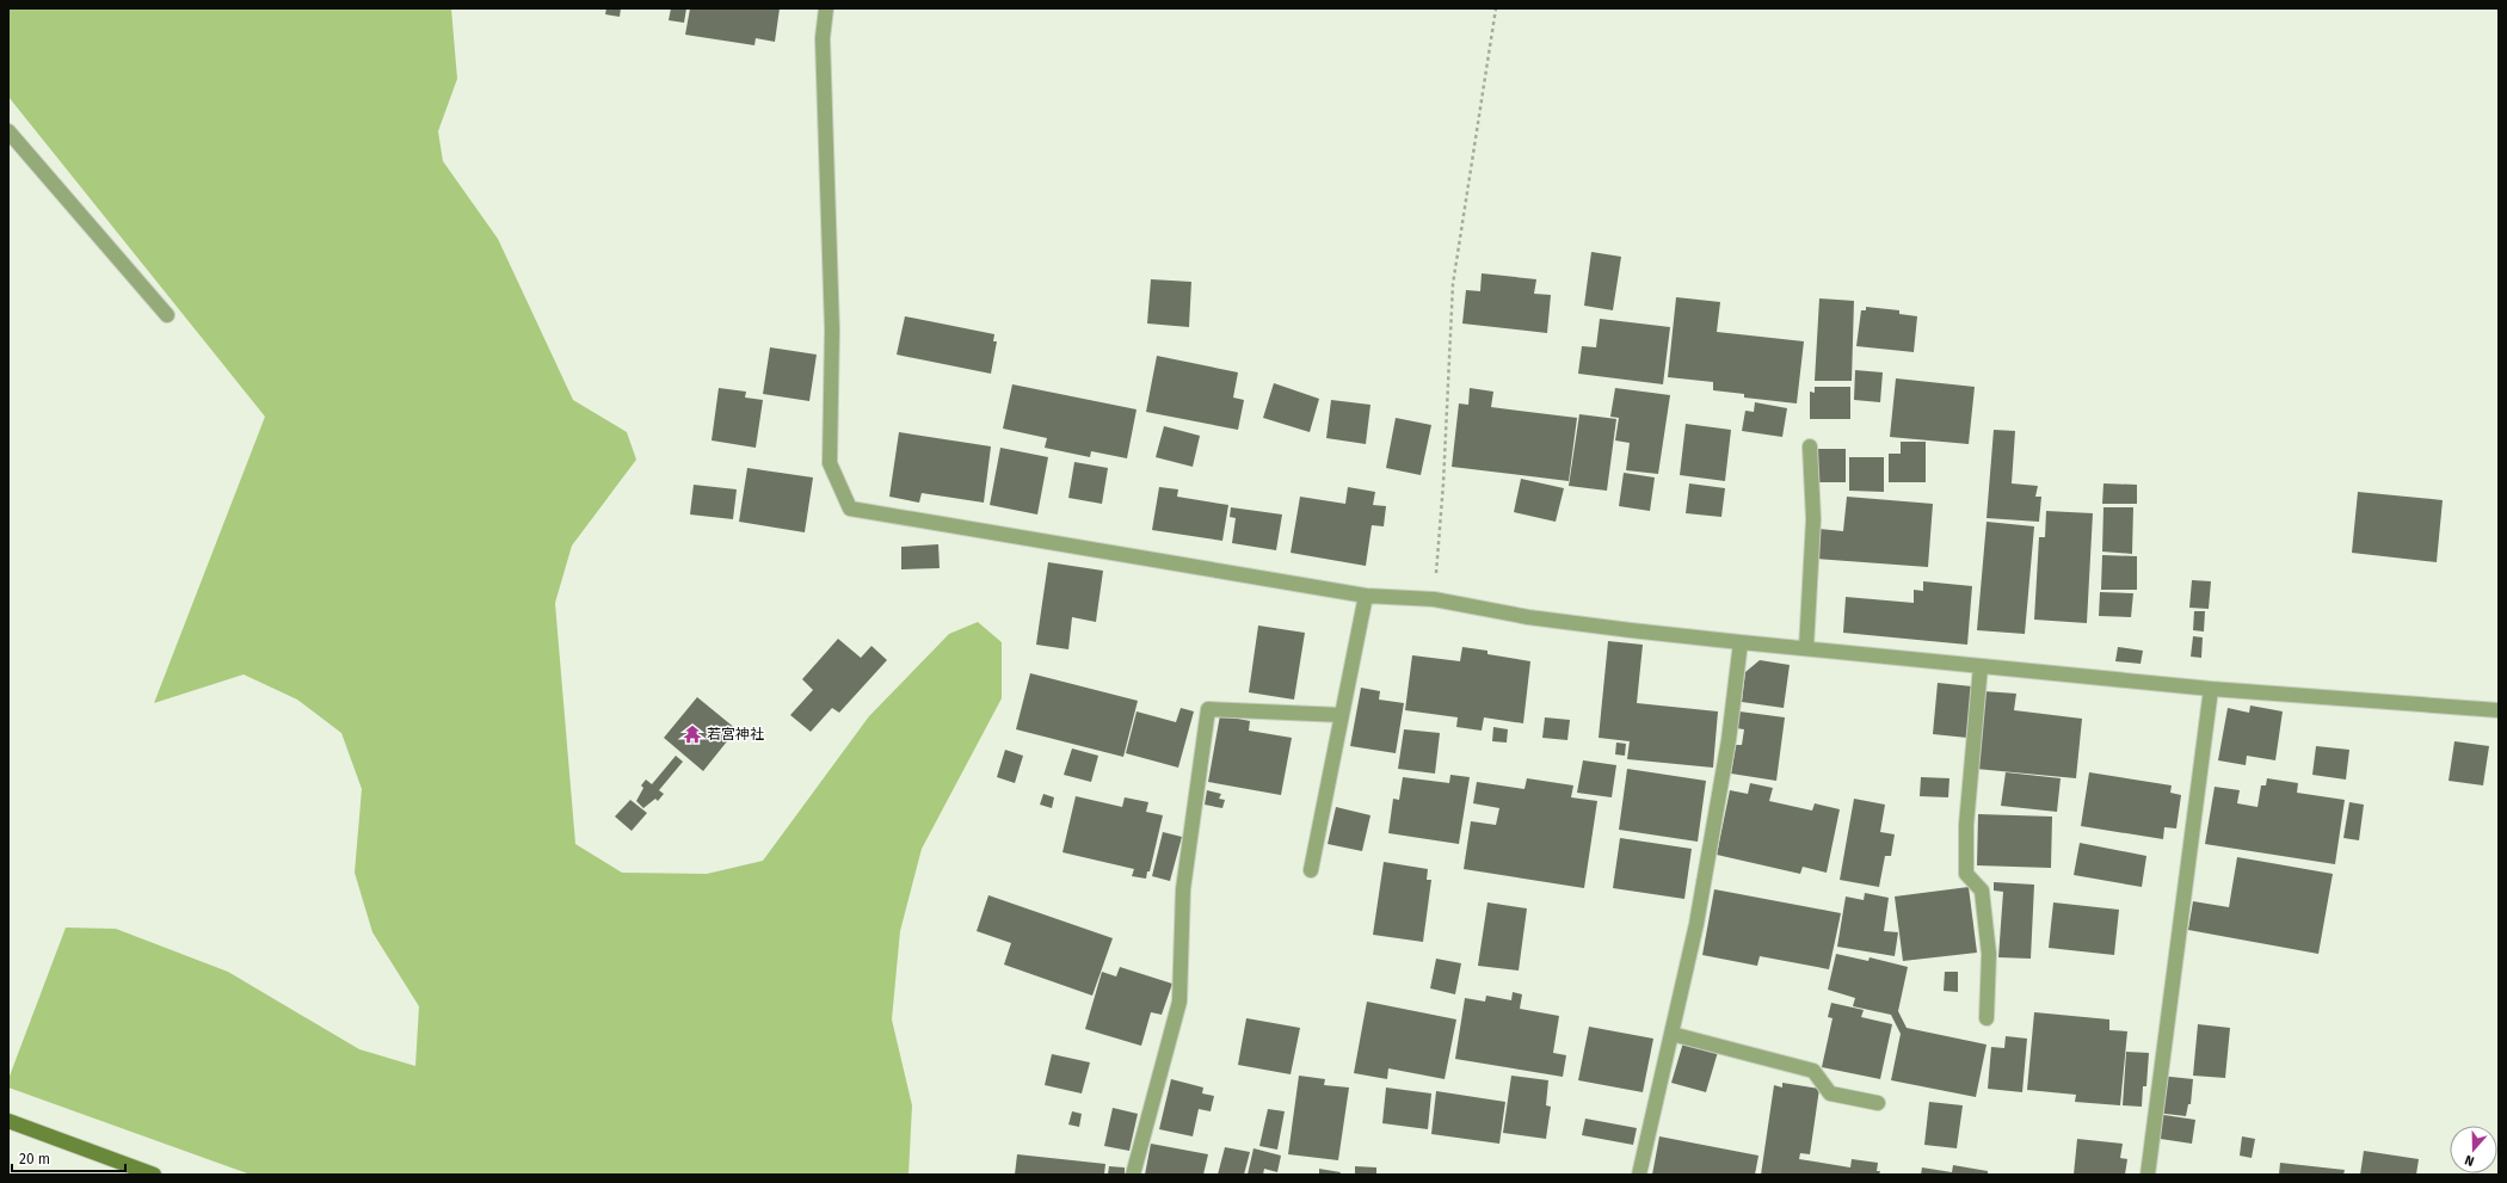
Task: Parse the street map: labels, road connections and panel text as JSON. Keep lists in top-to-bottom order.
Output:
{
  "places": {
    "temple": ["若宮神社"]
  },
  "scale_bar": "20 m",
  "north": "bottom"
}
